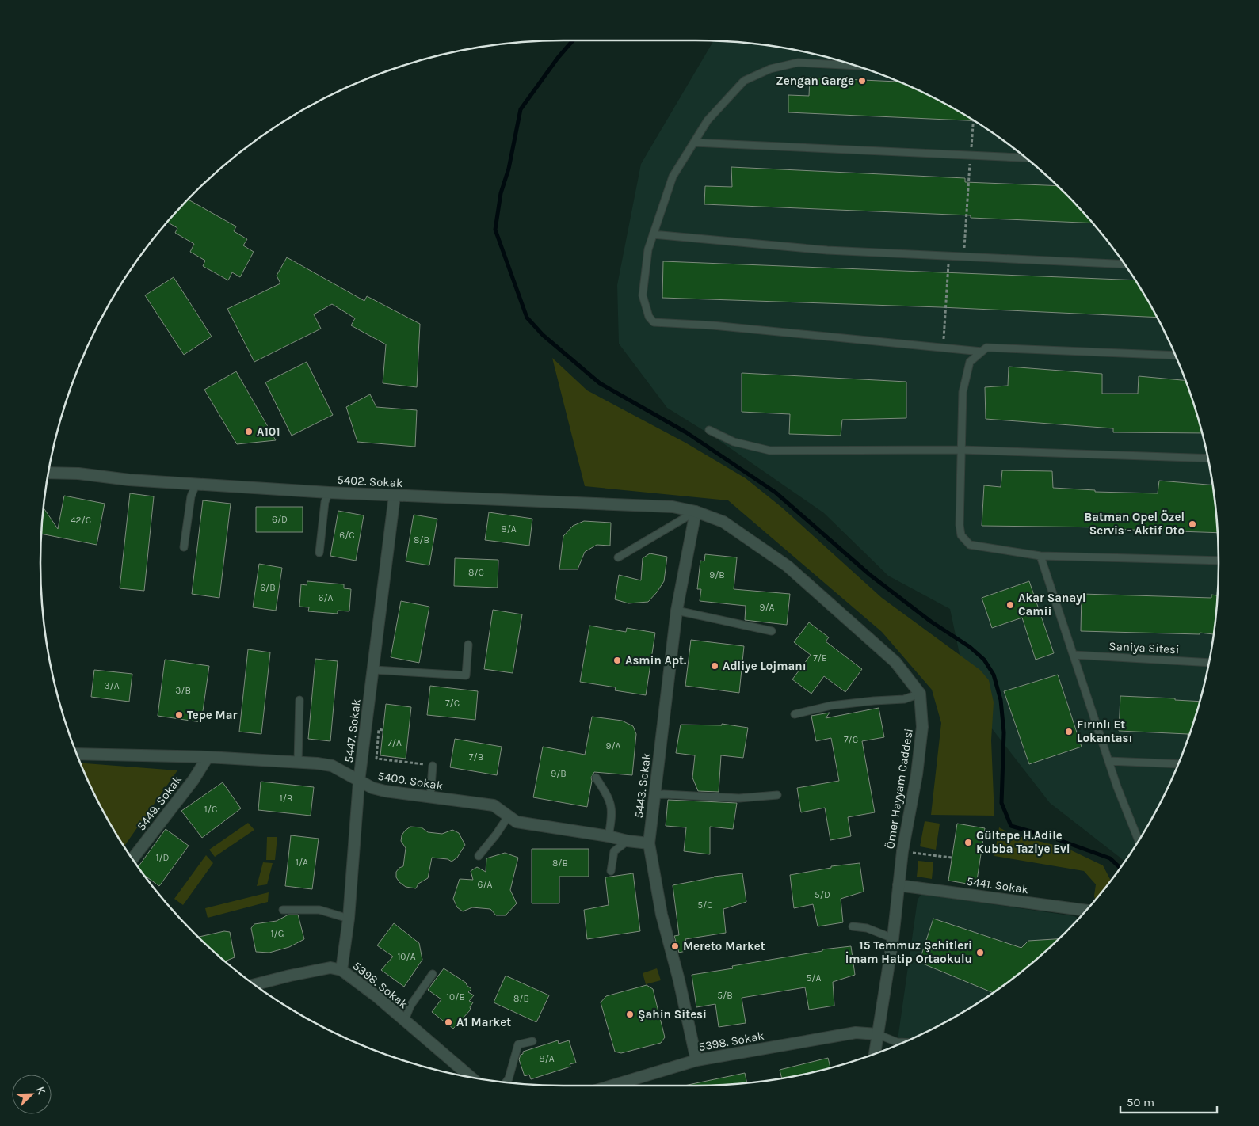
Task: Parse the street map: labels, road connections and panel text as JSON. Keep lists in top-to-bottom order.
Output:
{
  "streets": {
    "street": [
      "5402. Sokak",
      "5447. Sokak",
      "5400. Sokak",
      "5443. Sokak",
      "Ömer Hayyam Caddesi",
      "5449. Sokak",
      "5441. Sokak",
      "5398. Sokak"
    ],
    "lane": ["Saniya Sitesi"]
  },
  "crossings": [
    ["5402. Sokak", "5447. Sokak"],
    ["5402. Sokak", "5443. Sokak"],
    ["5447. Sokak", "5400. Sokak"],
    ["5447. Sokak", "5398. Sokak"],
    ["5400. Sokak", "5443. Sokak"],
    ["5400. Sokak", "5449. Sokak"],
    ["5443. Sokak", "5398. Sokak"],
    ["Ömer Hayyam Caddesi", "5441. Sokak"],
    ["Ömer Hayyam Caddesi", "5398. Sokak"]
  ],
  "places": [
    "Zengan Garge",
    "A101",
    "Batman Opel Özel Servis - Aktif Oto",
    "Akar Sanayi Camii",
    "Asmin Apt.",
    "Adliye Lojmanı",
    "Tepe Mar",
    "Fırınlı Et Lokantası",
    "Gültepe H.Adile Kubba Taziye Evi",
    "Mereto Market",
    "15 Temmuz Şehitleri İmam Hatip Ortaokulu",
    "Şahin Sitesi",
    "A1 Market"
  ],
  "house_numbers": [
    "6/D",
    "42/C",
    "8/A",
    "6/C",
    "8/B",
    "8/C",
    "9/B",
    "6/B",
    "6/A",
    "9/A",
    "7/E",
    "3/A",
    "3/B",
    "7/C",
    "7/C",
    "7/A",
    "9/A",
    "7/B",
    "9/B",
    "1/B",
    "1/C",
    "1/D",
    "1/A",
    "8/B",
    "6/A",
    "5/D",
    "5/C",
    "1/G",
    "10/A",
    "5/A",
    "5/B",
    "10/B",
    "8/B",
    "8/A"
  ],
  "scale_bar": "50 m",
  "north": "top right"
}
